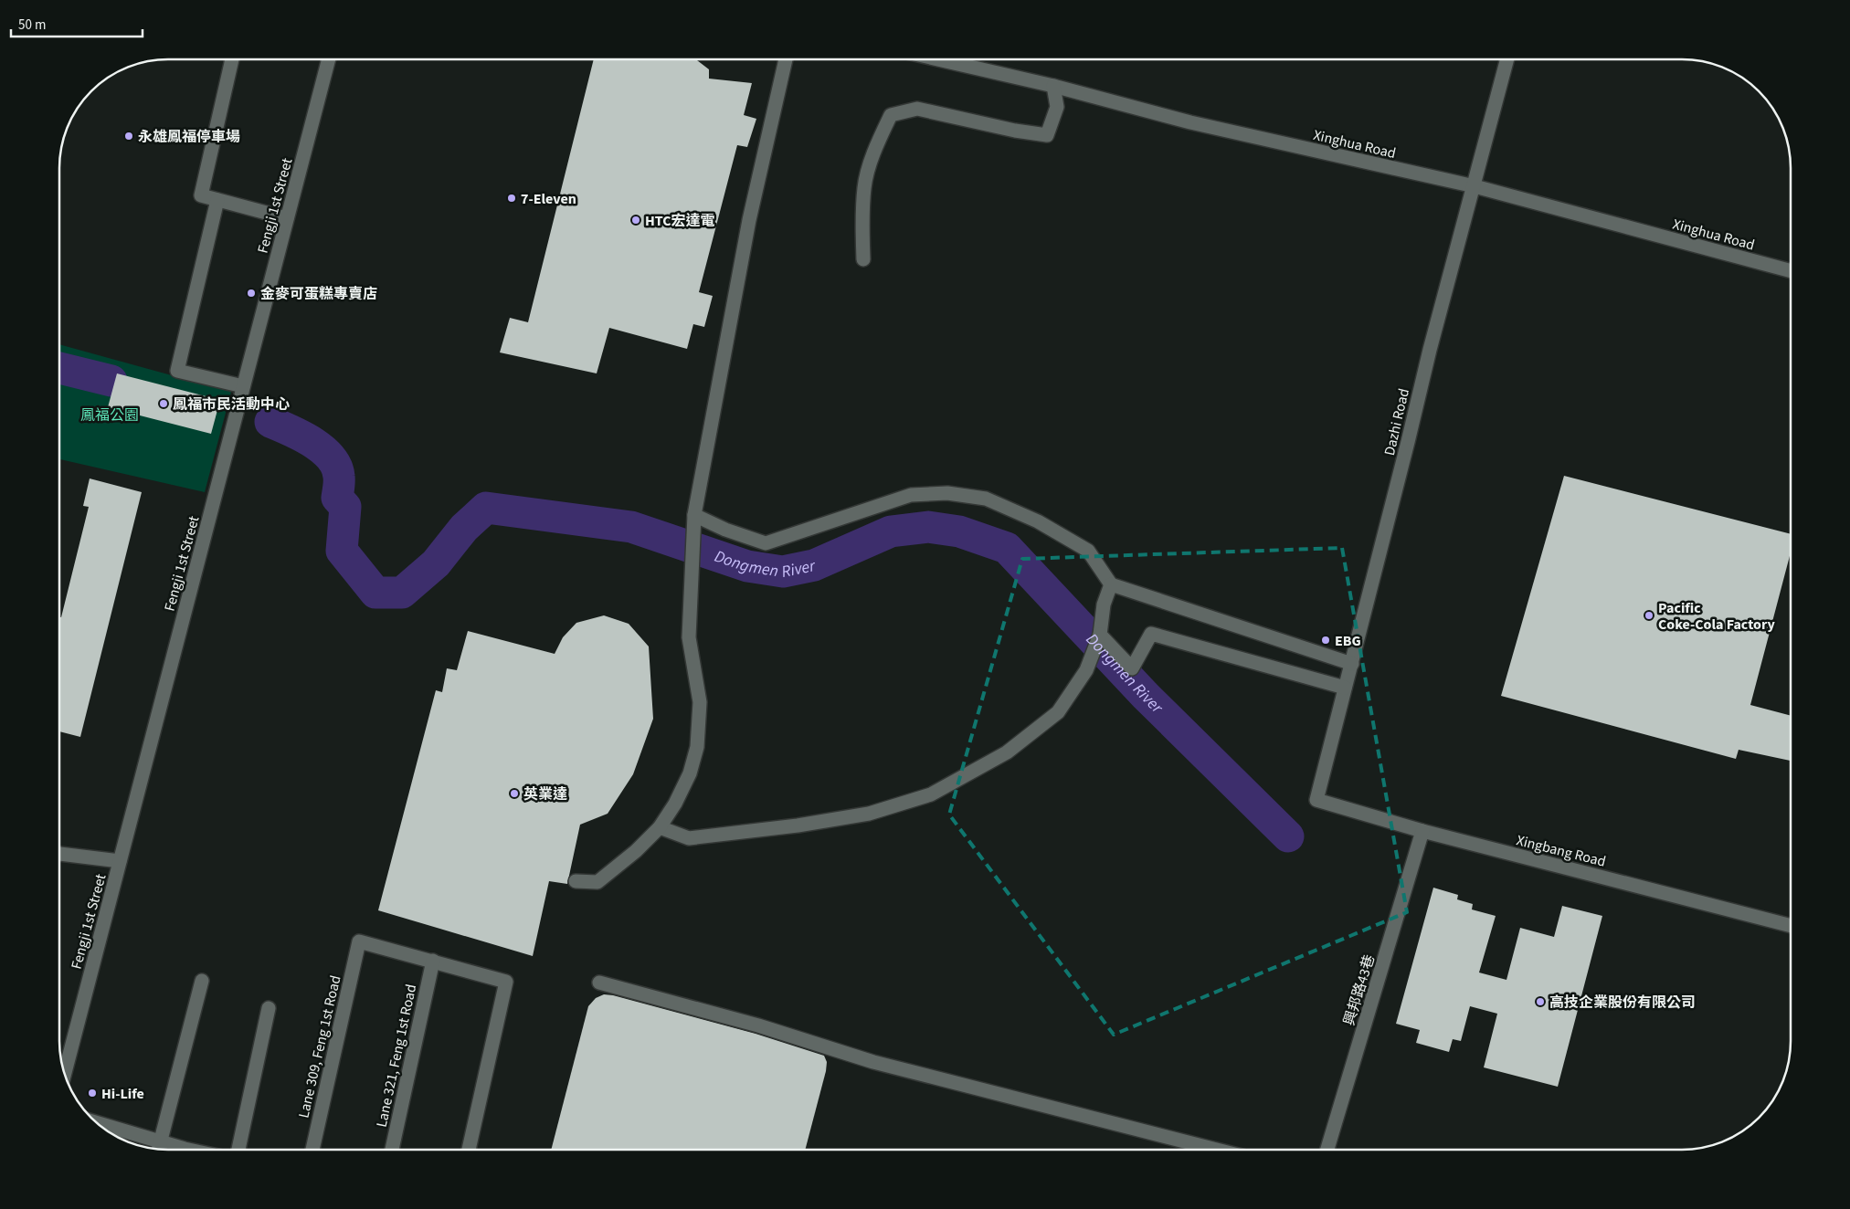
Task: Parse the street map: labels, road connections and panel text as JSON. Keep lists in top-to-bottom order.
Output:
{
  "streets": {
    "street": [
      "Xinghua Road",
      "Fengji 1st Street",
      "Dazhi Road",
      "Xingbang Road",
      "興邦路43巷",
      "Lane 309, Feng 1st Road",
      "Lane 321, Feng 1st Road"
    ]
  },
  "crossings": [
    ["Xinghua Road", "Dazhi Road"],
    ["Dazhi Road", "Xingbang Road"],
    ["Xingbang Road", "興邦路43巷"],
    ["Lane 309, Feng 1st Road", "Lane 321, Feng 1st Road"]
  ],
  "water": ["Dongmen River"],
  "parks": ["鳳福公園"],
  "places": [
    "永雄鳳福停車場",
    "7-Eleven",
    "HTC宏達電",
    "金麥可蛋糕專賣店",
    "鳳福市民活動中心",
    "Pacific Coke-Cola Factory",
    "EBG",
    "英業達",
    "高技企業股份有限公司",
    "Hi-Life"
  ],
  "scale_bar": "50 m"
}
